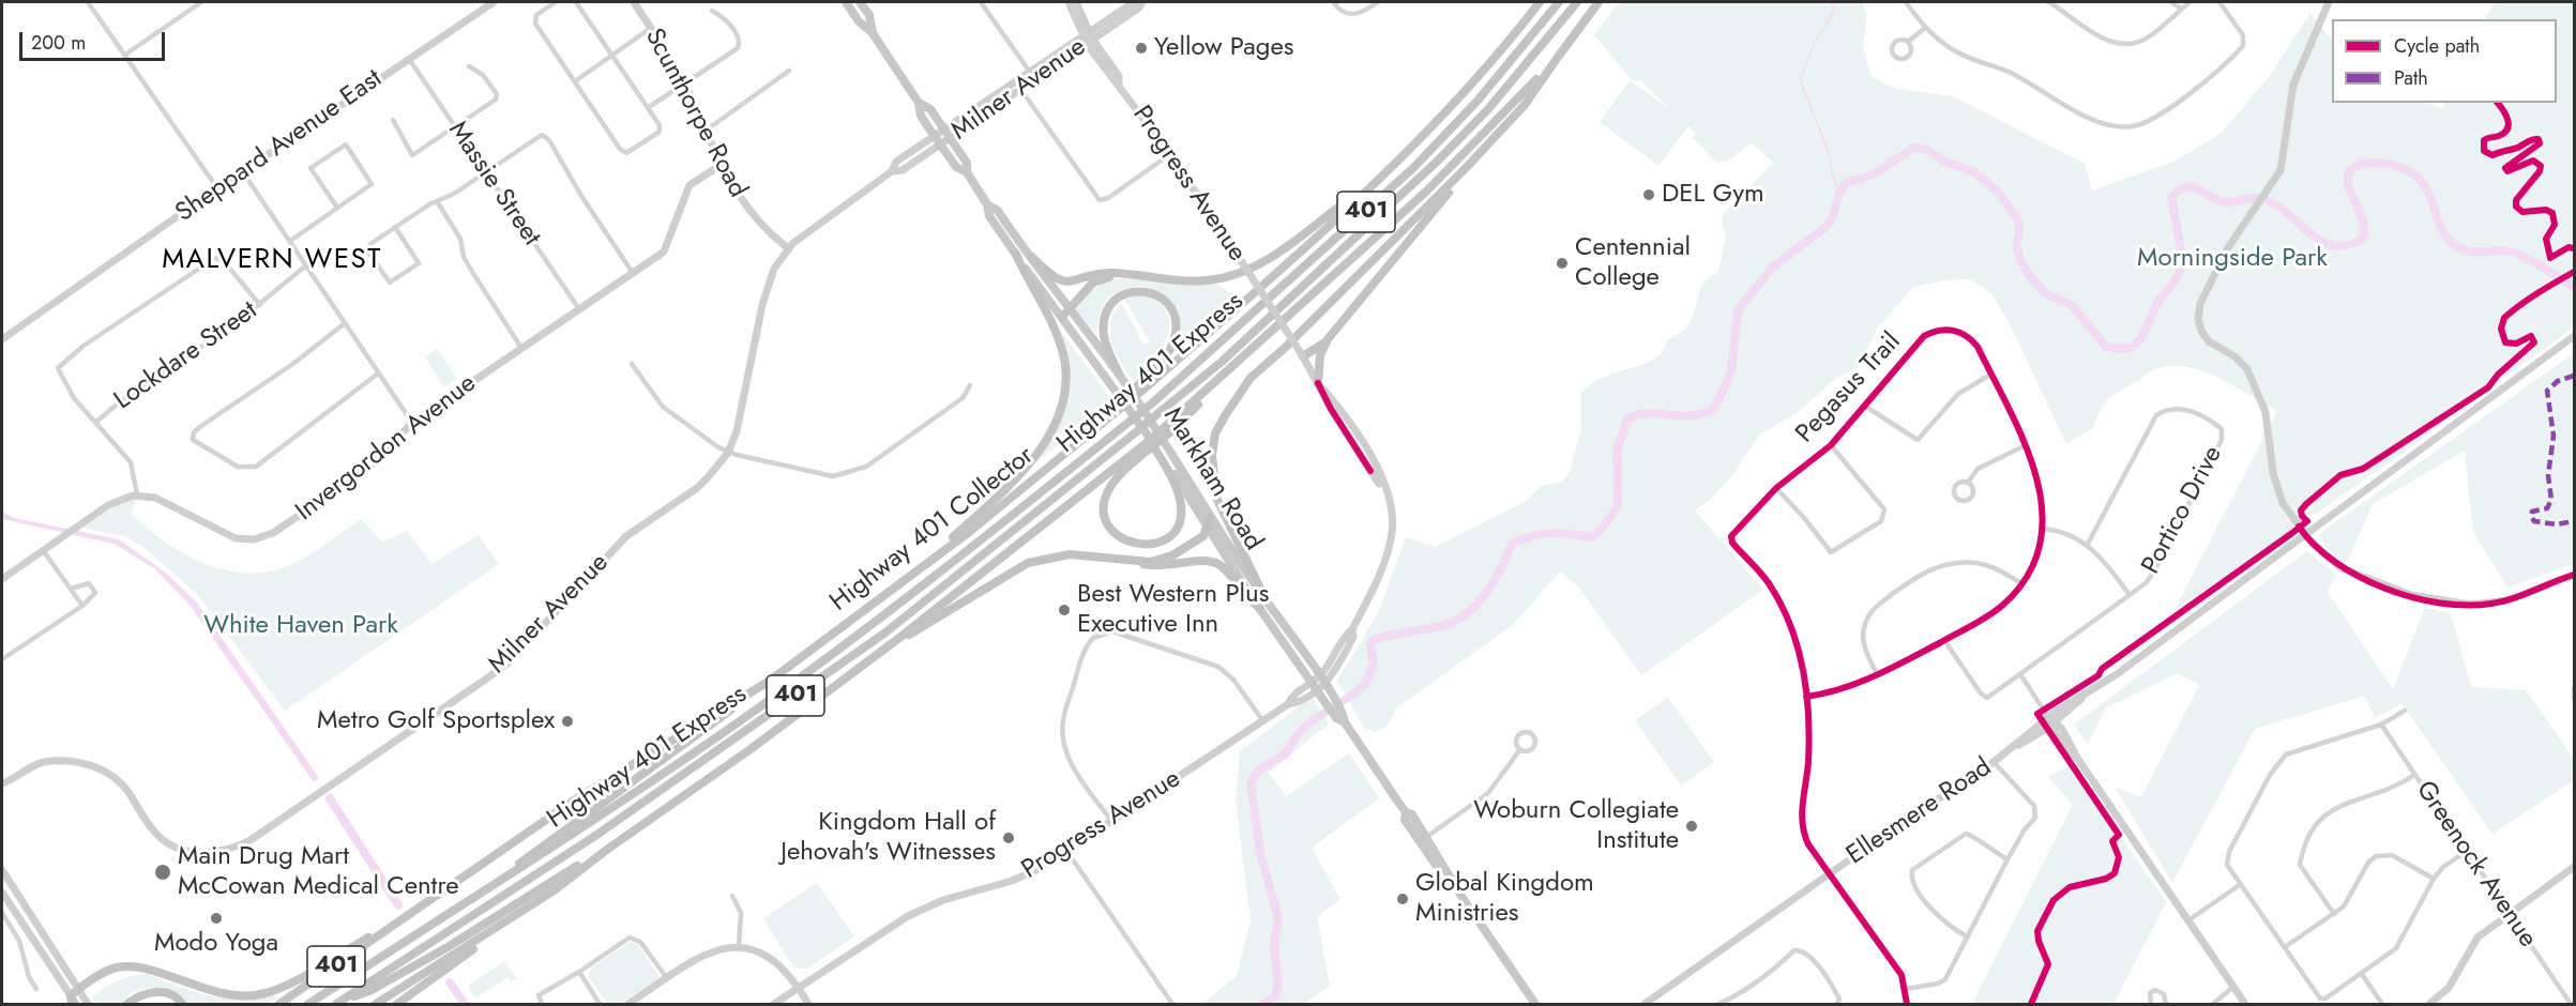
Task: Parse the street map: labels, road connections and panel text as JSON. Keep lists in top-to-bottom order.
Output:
{
  "streets": {
    "highway": ["401", "Highway 401 Express", "Highway 401 Collector"],
    "main road": [
      "Milner Avenue",
      "Scunthorpe Road",
      "Sheppard Avenue East",
      "Progress Avenue",
      "Invergordon Avenue",
      "Markham Road",
      "Ellesmere Road"
    ],
    "street": [
      "Massie Street",
      "Lockdare Street",
      "Pegasus Trail",
      "Portico Drive",
      "Greenock Avenue"
    ]
  },
  "crossings": [
    ["Milner Avenue", "Scunthorpe Road"],
    ["Milner Avenue", "Progress Avenue"],
    ["Milner Avenue", "Markham Road"],
    ["Scunthorpe Road", "Invergordon Avenue"],
    ["Sheppard Avenue East", "Massie Street"],
    ["Massie Street", "Invergordon Avenue"],
    ["Progress Avenue", "Markham Road"],
    ["401", "Highway 401 Collector"],
    ["Pegasus Trail", "Portico Drive"]
  ],
  "districts": ["MALVERN WEST"],
  "parks": ["Morningside Park", "White Haven Park"],
  "places": [
    "Yellow Pages",
    "DEL Gym",
    "Centennial College",
    "Best Western Plus Executive Inn",
    "Metro Golf Sportsplex",
    "Woburn Collegiate Institute",
    "Kingdom Hall of Jehovah's Witnesses",
    "Main Drug Mart McCowan Medical Centre",
    "Global Kingdom Ministries",
    "Modo Yoga"
  ],
  "legend": ["Cycle path", "Path"],
  "scale_bar": "200 m"
}
